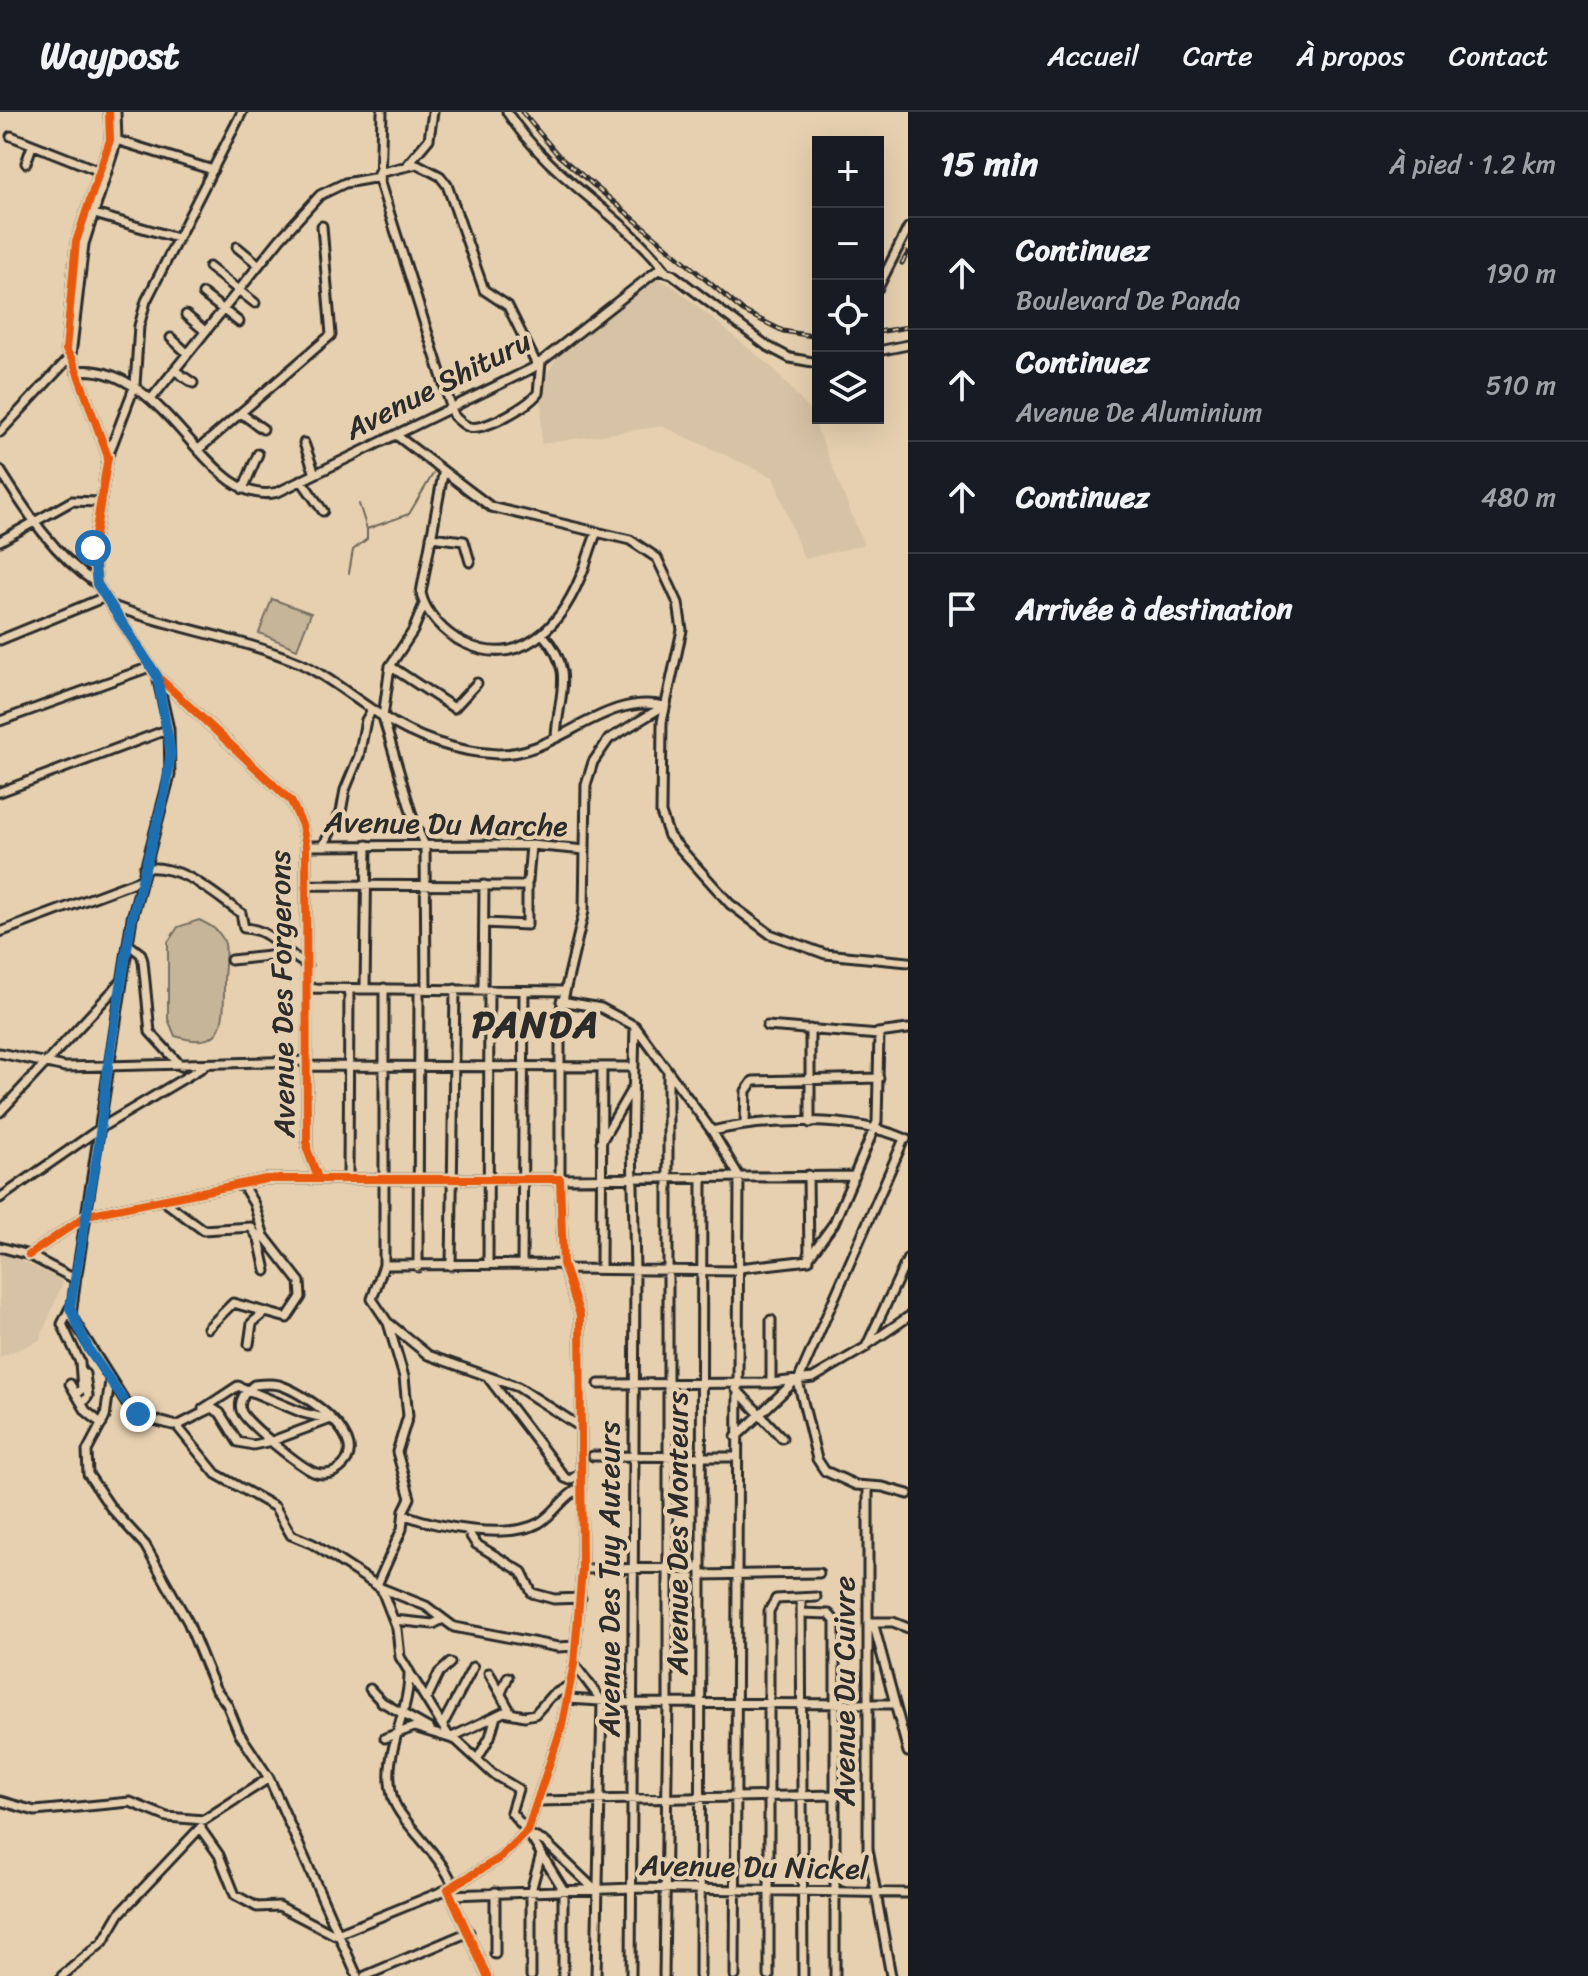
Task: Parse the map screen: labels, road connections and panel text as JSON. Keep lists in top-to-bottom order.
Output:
{
  "streets": {
    "street": [
      "Avenue Shituru",
      "Avenue Du Marche",
      "Avenue Des Forgerons",
      "Avenue Des Monteurs",
      "Avenue Des Tuy Auteurs",
      "Avenue Du Cuivre",
      "Avenue Du Nickel"
    ]
  },
  "crossings": [
    ["Avenue Du Marche", "Avenue Des Forgerons"],
    ["Avenue Des Monteurs", "Avenue Du Nickel"],
    ["Avenue Des Tuy Auteurs", "Avenue Du Nickel"],
    ["Avenue Du Cuivre", "Avenue Du Nickel"]
  ],
  "districts": ["PANDA"],
  "page": {
    "header": "Waypost",
    "nav": [
      "Accueil",
      "Carte",
      "À propos",
      "Contact"
    ],
    "heading": ["15 min", "À pied · 1.2 km"],
    "map_buttons": ["+", "−"],
    "list": [
      ["Continuez", "Boulevard De Panda", "190 m"],
      ["Continuez", "Avenue De Aluminium", "510 m"],
      ["Continuez", "480 m"],
      "Arrivée à destination"
    ]
  }
}
